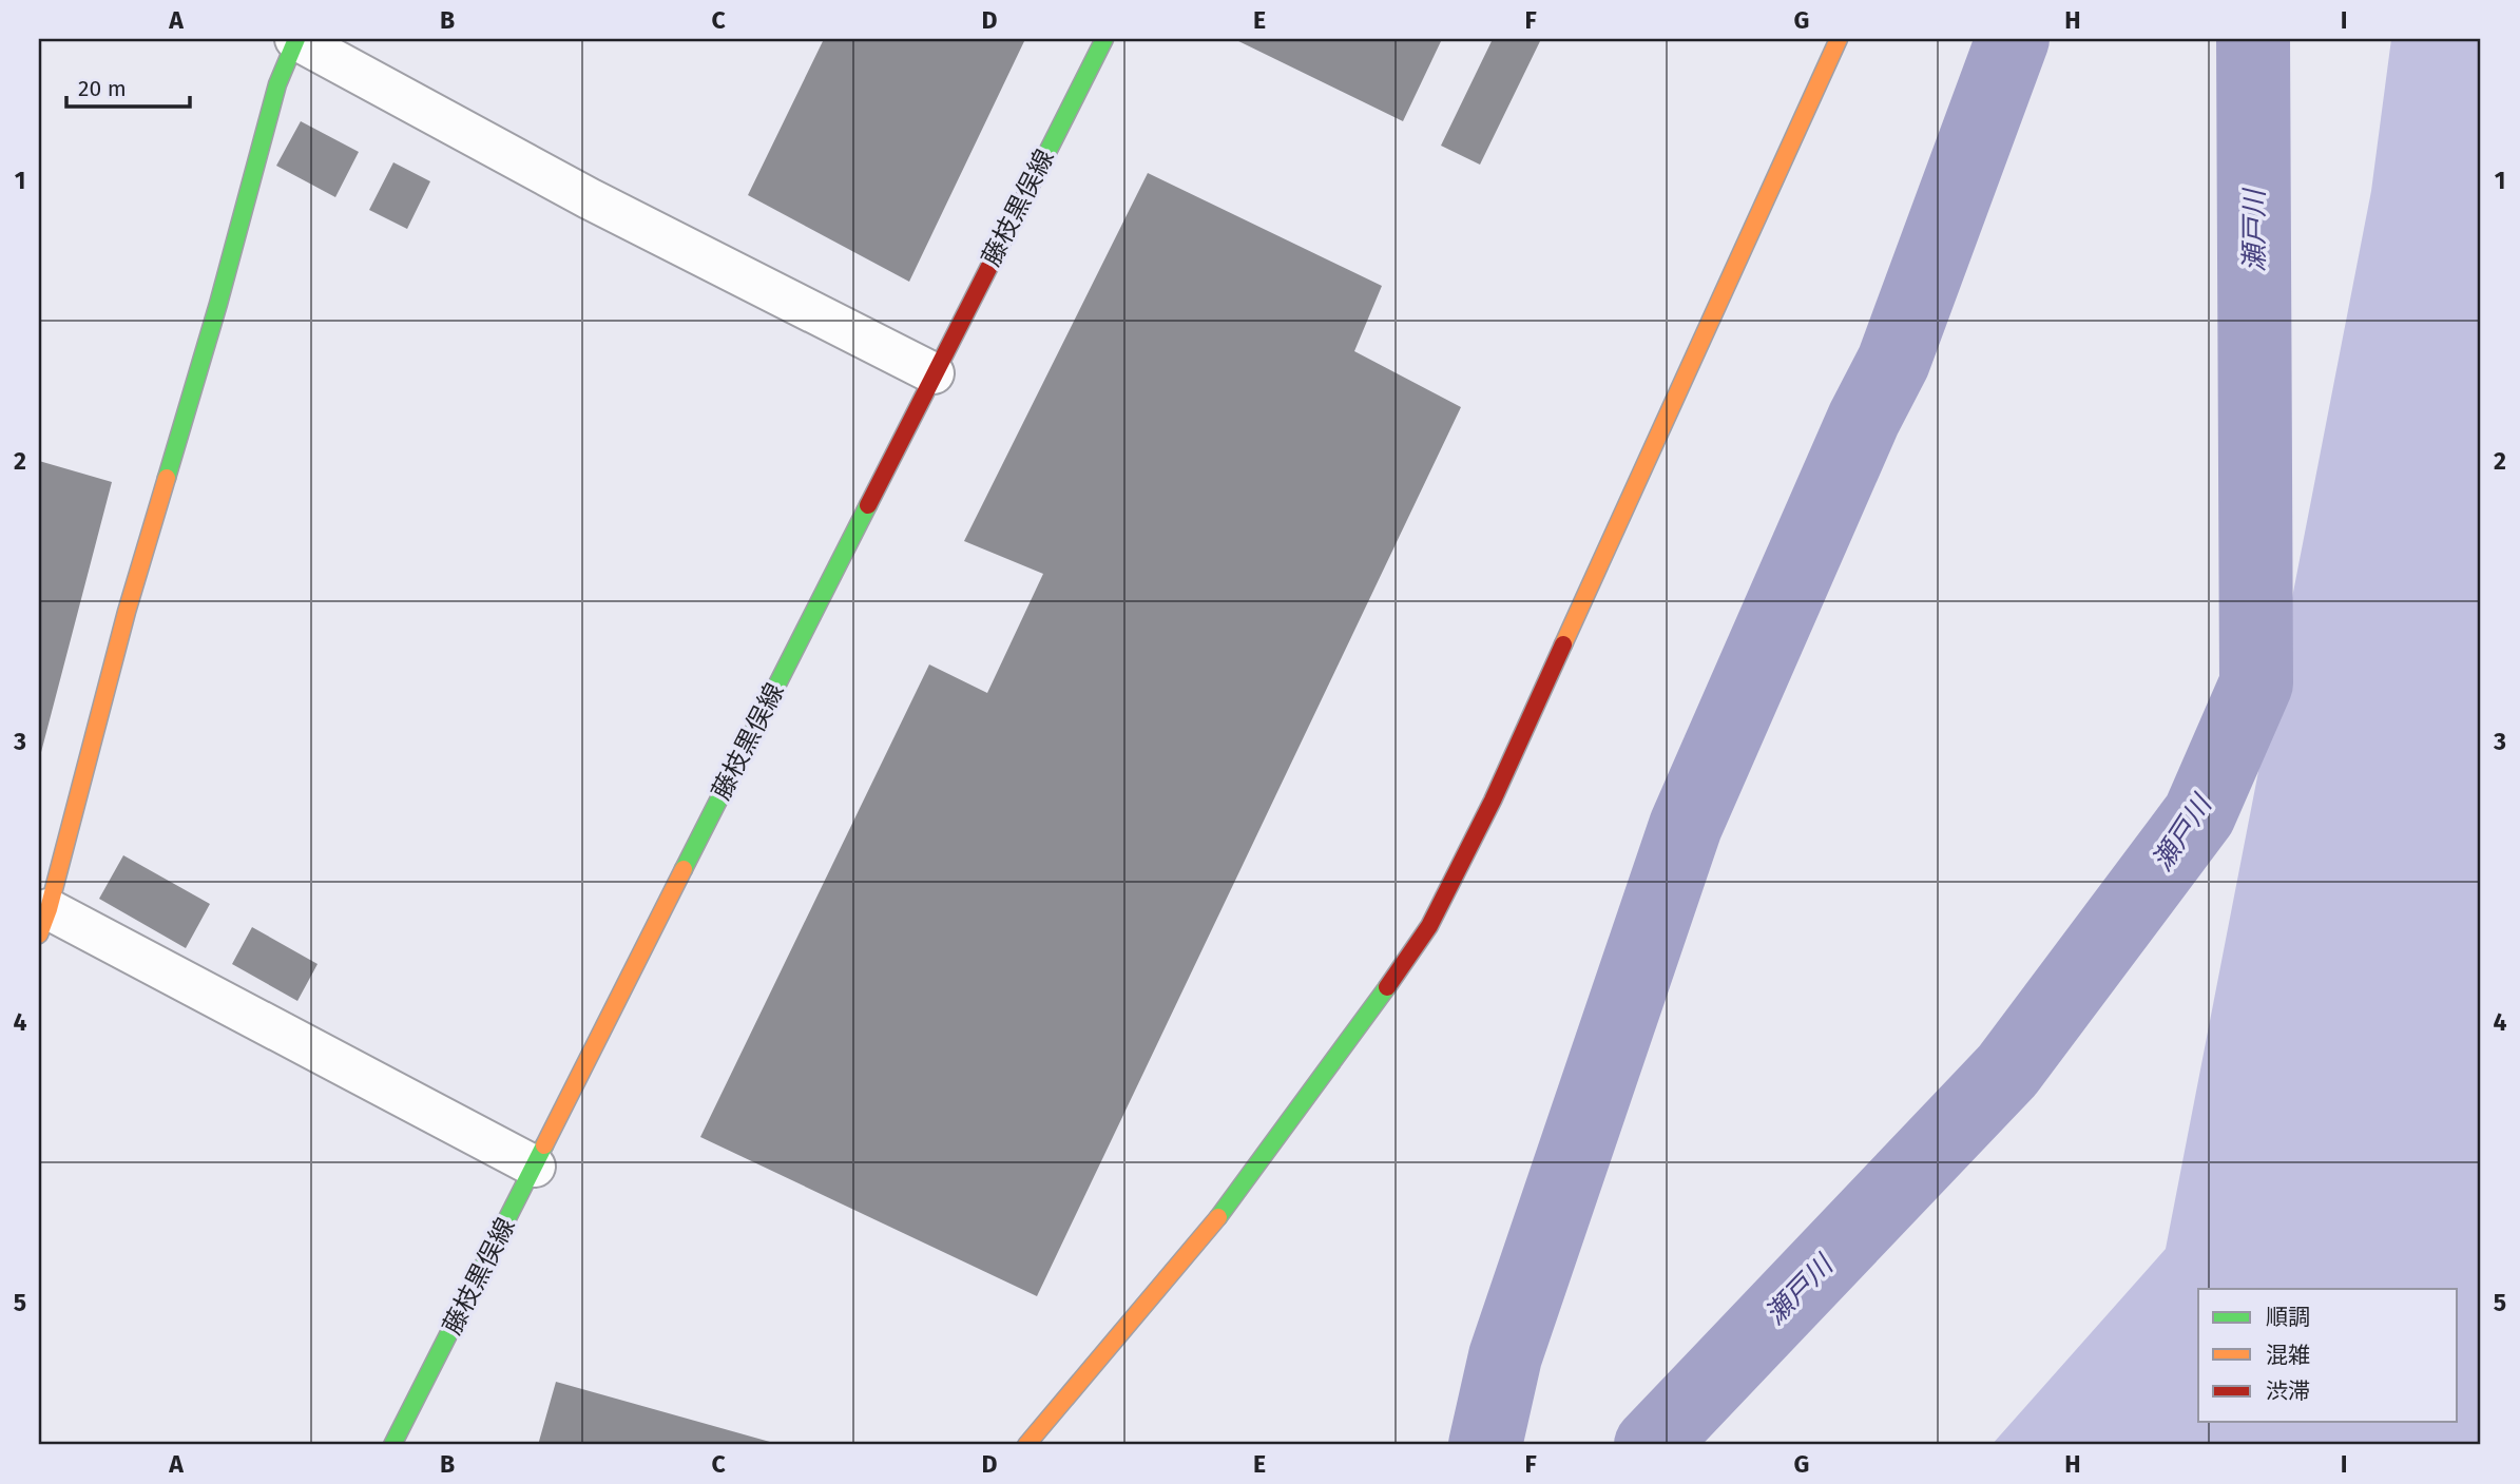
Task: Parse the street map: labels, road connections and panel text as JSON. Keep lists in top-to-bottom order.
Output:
{
  "streets": {
    "street": ["藤枝黒俣線"]
  },
  "water": ["瀬戸川"],
  "legend": ["順調", "混雑", "渋滞"],
  "scale_bar": "20 m",
  "grid": {
    "columns": [
      "A",
      "B",
      "C",
      "D",
      "E",
      "F",
      "G",
      "H",
      "I"
    ],
    "rows": [
      "1",
      "2",
      "3",
      "4",
      "5"
    ]
  }
}
